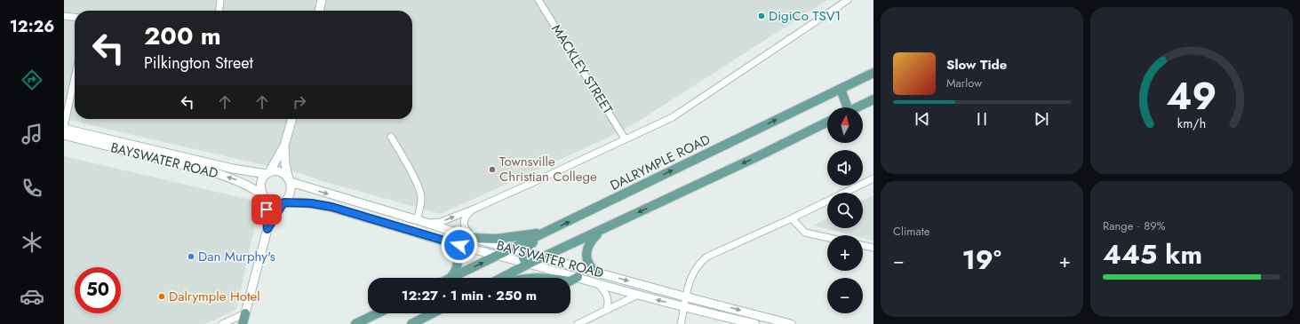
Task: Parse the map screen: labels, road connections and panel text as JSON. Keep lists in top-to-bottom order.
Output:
{
  "streets": {
    "main road": ["BAYSWATER ROAD", "DALRYMPLE ROAD"],
    "street": ["MACKLEY STREET"]
  },
  "crossings": [
    ["BAYSWATER ROAD", "DALRYMPLE ROAD"]
  ],
  "places": [
    "DigiCo TSV1",
    "Townsville Christian College",
    "Dan Murphy's",
    "Dalrymple Hotel"
  ],
  "north": "top",
  "page": {
    "tabs": "12:26",
    "turn": ["200 m", "Pilkington Street"],
    "song": ["Slow Tide", "Marlow"],
    "map_buttons": ["+", "−"],
    "tile": [
      "Climate",
      ["Range · 89%", "445 km"]
    ],
    "heat": ["−", "19°", "+"],
    "limit": "50",
    "trip": "12:27 · 1 min · 250 m",
    "gauge": ["49", "km/h"]
  }
}
